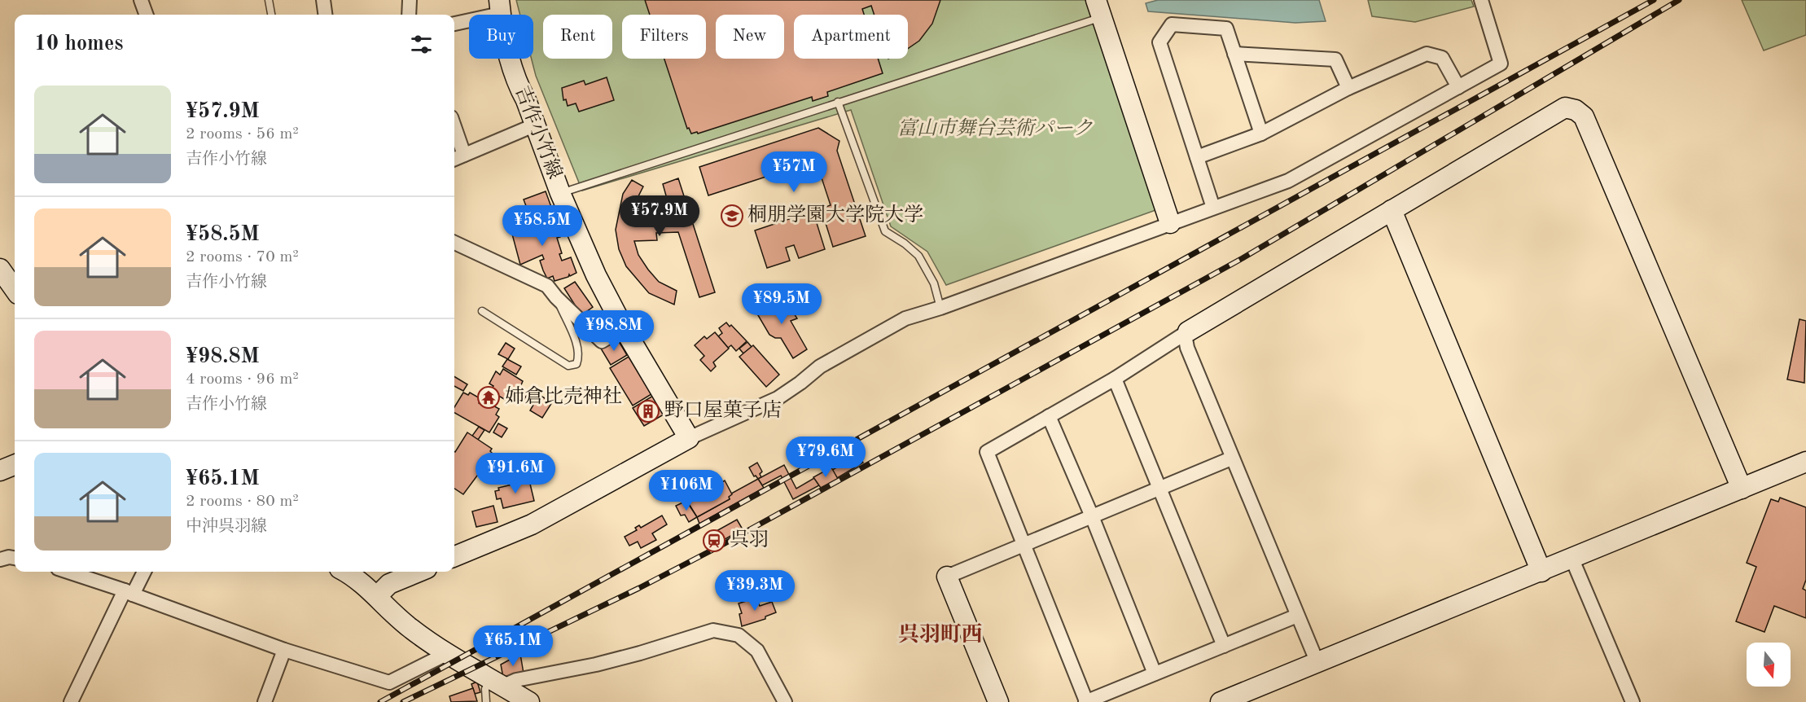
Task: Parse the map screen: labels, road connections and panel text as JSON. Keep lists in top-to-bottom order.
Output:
{
  "streets": {
    "street": ["吉作小竹線"]
  },
  "districts": ["呉羽町西"],
  "parks": ["富山市舞台芸術パーク"],
  "places": {
    "school or university": ["桐朋学園大学院大学"],
    "temple": ["姉倉比売神社"],
    "building": ["野口屋菓子店"],
    "station": ["呉羽"]
  },
  "north": "bottom",
  "page": {
    "chip": [
      "Buy",
      "Rent",
      "Filters",
      "New",
      "Apartment"
    ],
    "heading": "10 homes",
    "list": [
      {
        "name": "¥57.9M",
        "note": "2 rooms · 56 m² · 吉作小竹線"
      },
      {
        "name": "¥58.5M",
        "note": "2 rooms · 70 m² · 吉作小竹線"
      },
      {
        "name": "¥98.8M",
        "note": "4 rooms · 96 m² · 吉作小竹線"
      },
      {
        "name": "¥65.1M",
        "note": "2 rooms · 80 m² · 中沖呉羽線"
      }
    ],
    "price": [
      "¥57M",
      "¥57.9M",
      "¥58.5M",
      "¥89.5M",
      "¥98.8M",
      "¥79.6M",
      "¥91.6M",
      "¥106M",
      "¥39.3M",
      "¥65.1M"
    ]
  }
}
